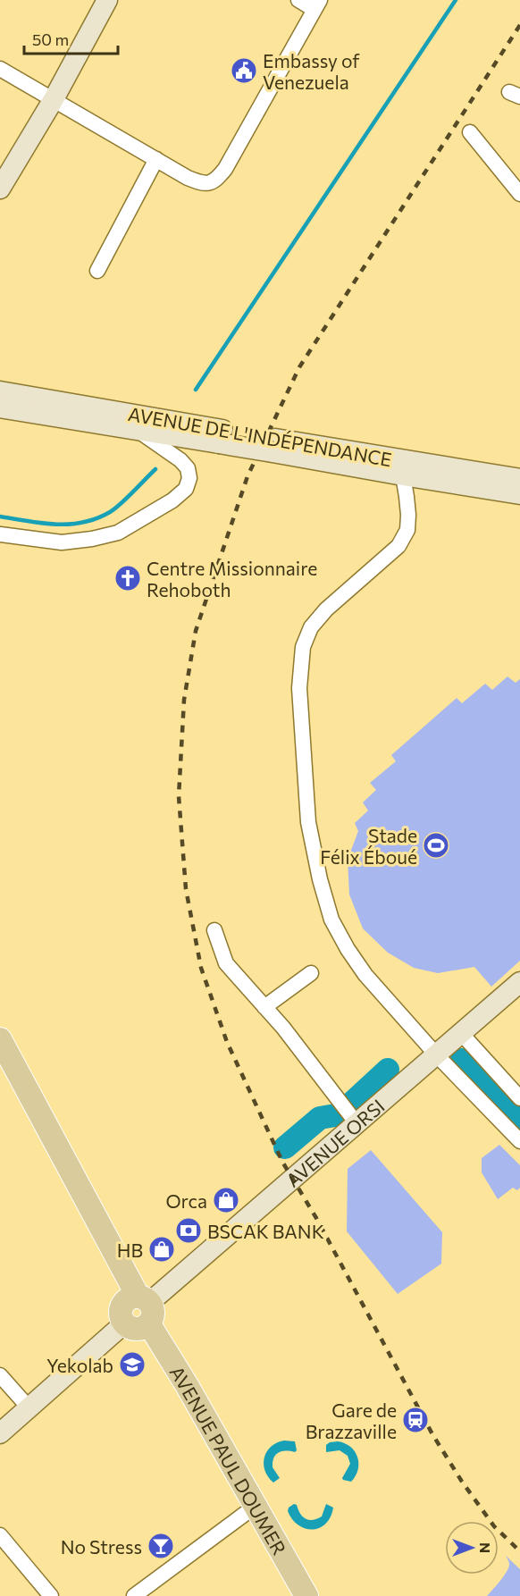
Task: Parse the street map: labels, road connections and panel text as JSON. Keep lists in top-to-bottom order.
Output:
{
  "streets": {
    "main road": ["AVENUE DE L'INDÉPENDANCE", "AVENUE ORSI", "AVENUE PAUL DOUMER"]
  },
  "crossings": [
    ["AVENUE ORSI", "AVENUE PAUL DOUMER"]
  ],
  "places": {
    "public building": ["Embassy of Venezuela"],
    "church": ["Centre Missionnaire Rehoboth"],
    "sports": ["Stade Félix Éboué"],
    "shop": ["Orca", "HB"],
    "bank": ["BSCAK BANK"],
    "school or university": ["Yekolab"],
    "station": ["Gare de Brazzaville"],
    "bar": ["No Stress"]
  },
  "scale_bar": "50 m",
  "north": "right"
}
